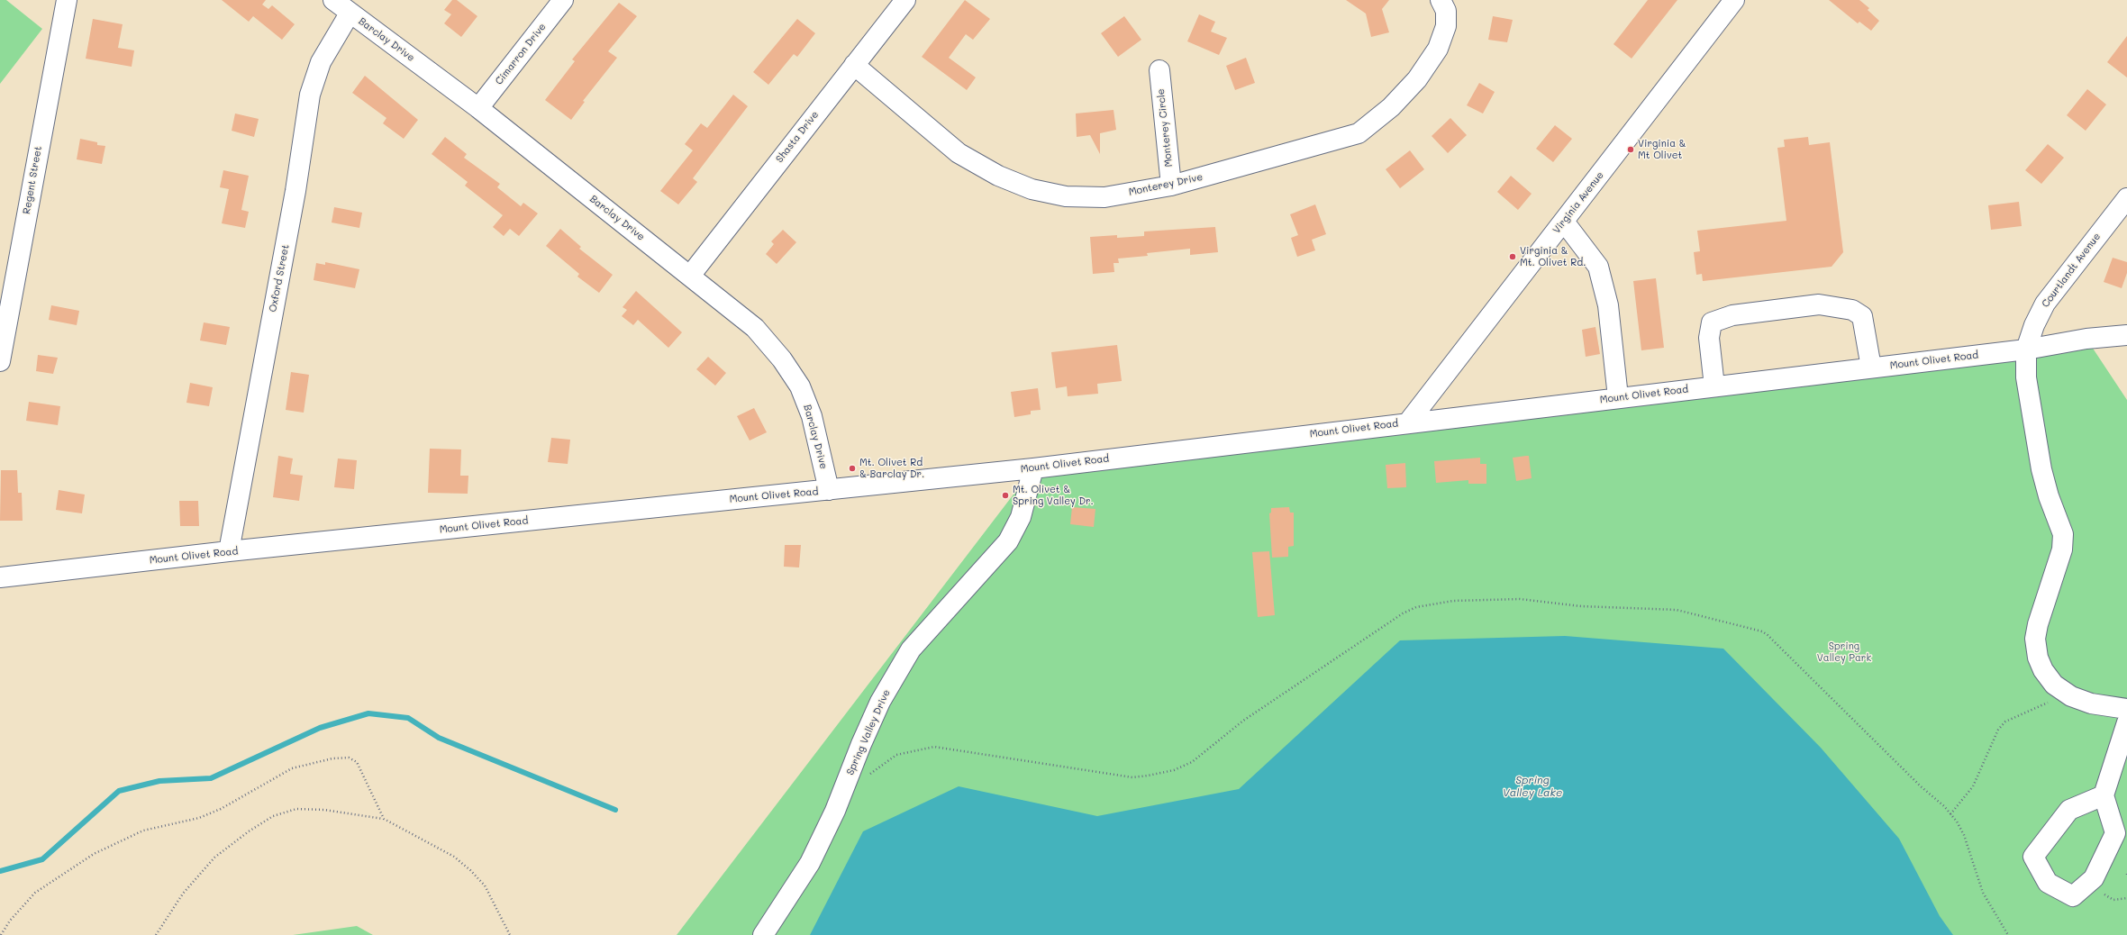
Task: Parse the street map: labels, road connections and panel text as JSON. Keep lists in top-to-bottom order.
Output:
{
  "streets": {
    "street": [
      "Barclay Drive",
      "Cimarron Drive",
      "Monterey Circle",
      "Shasta Drive",
      "Regent Street",
      "Monterey Drive",
      "Virginia Avenue",
      "Courtlandt Avenue",
      "Oxford Street",
      "Mount Olivet Road",
      "Spring Valley Drive"
    ]
  },
  "crossings": [
    ["Barclay Drive", "Cimarron Drive"],
    ["Barclay Drive", "Shasta Drive"],
    ["Barclay Drive", "Oxford Street"],
    ["Barclay Drive", "Mount Olivet Road"],
    ["Monterey Circle", "Monterey Drive"],
    ["Shasta Drive", "Monterey Drive"],
    ["Virginia Avenue", "Mount Olivet Road"],
    ["Courtlandt Avenue", "Mount Olivet Road"],
    ["Oxford Street", "Mount Olivet Road"],
    ["Mount Olivet Road", "Spring Valley Drive"]
  ],
  "water": ["Spring Valley Lake"],
  "parks": ["Spring Valley Park"],
  "places": [
    "Virginia & Mt Olivet",
    "Virginia & Mt. Olivet Rd.",
    "Mt. Olivet Rd & Barclay Dr.",
    "Mt. Olivet & Spring Valley Dr."
  ]
}
